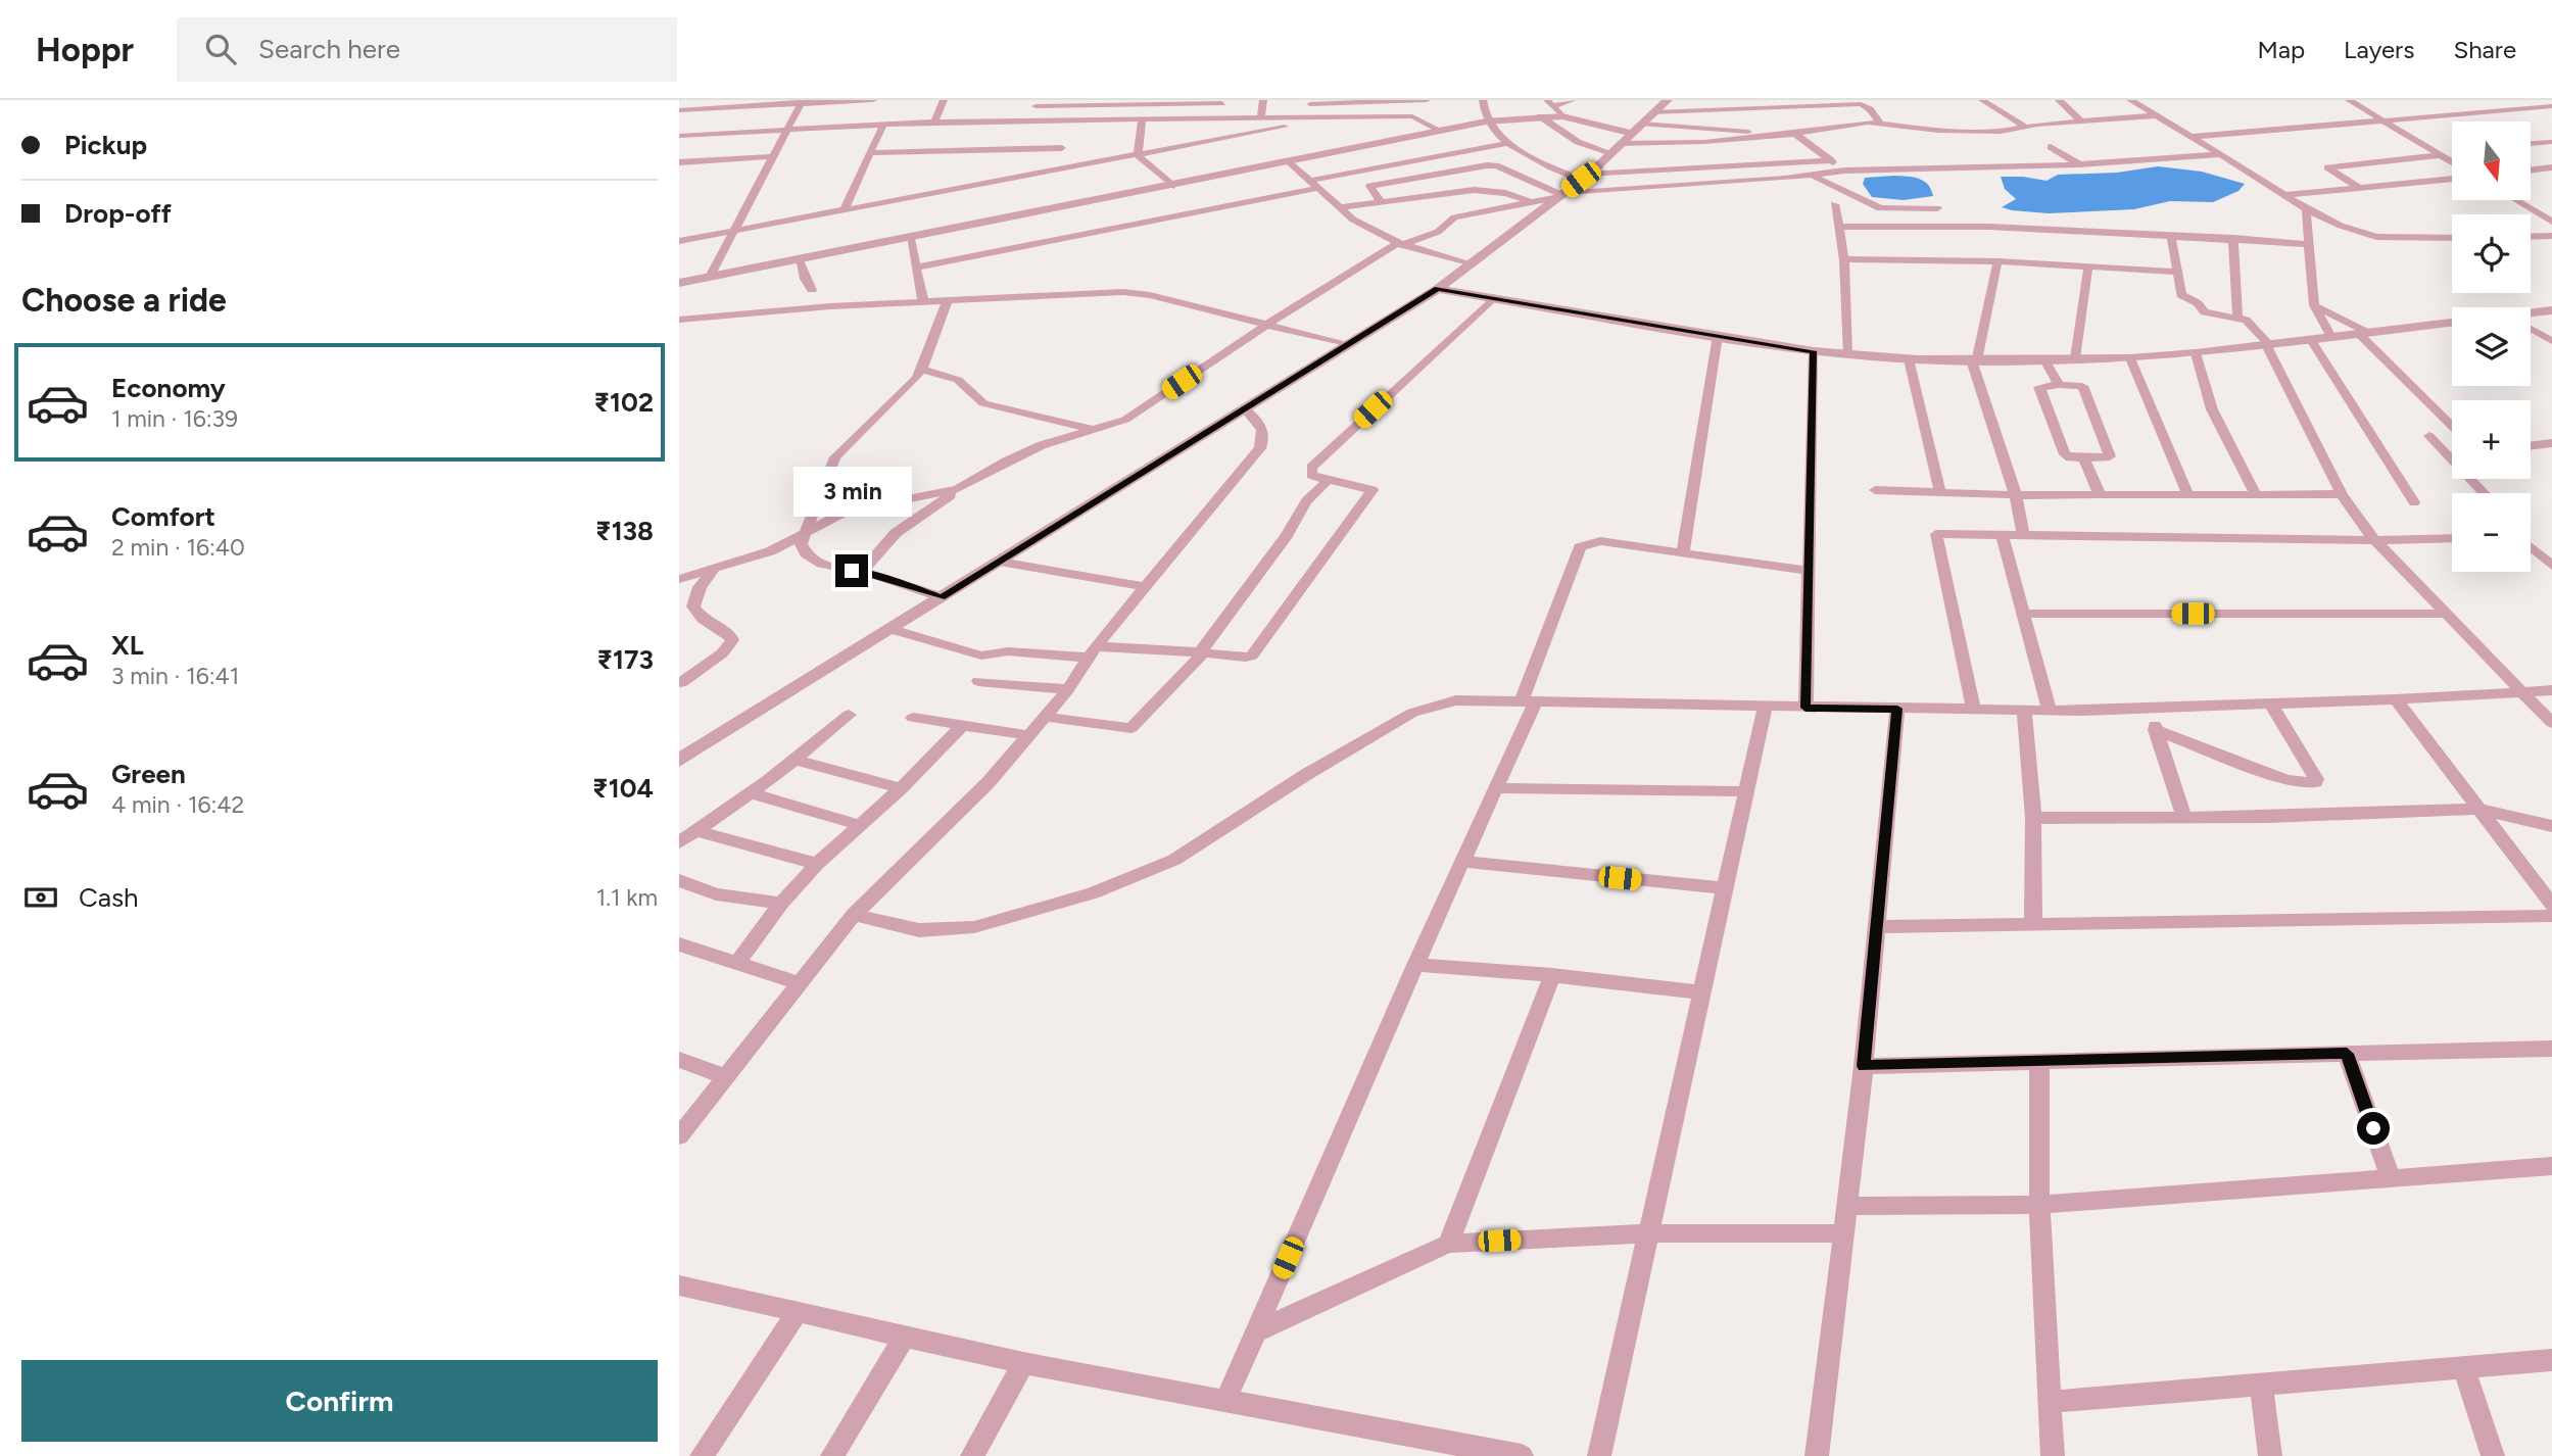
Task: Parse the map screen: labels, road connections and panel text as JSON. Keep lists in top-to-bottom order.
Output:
{
  "north": "bottom",
  "page": {
    "header": "Hoppr",
    "search": "Search here",
    "nav": ["Map", "Layers", "Share"],
    "banner": ["Pickup", "Drop-off"],
    "map_buttons": ["+", "−"],
    "heading": "Choose a ride",
    "list": [
      {
        "name": "Economy",
        "note": "1 min · 16:39",
        "value": "₹102"
      },
      {
        "name": "Comfort",
        "note": "2 min · 16:40",
        "value": "₹138"
      },
      {
        "name": "XL",
        "note": "3 min · 16:41",
        "value": "₹173"
      },
      {
        "name": "Green",
        "note": "4 min · 16:42",
        "value": "₹104"
      }
    ],
    "bubble": "3 min",
    "pay": ["Cash", "1.1 km"],
    "buttons": "Confirm"
  }
}
